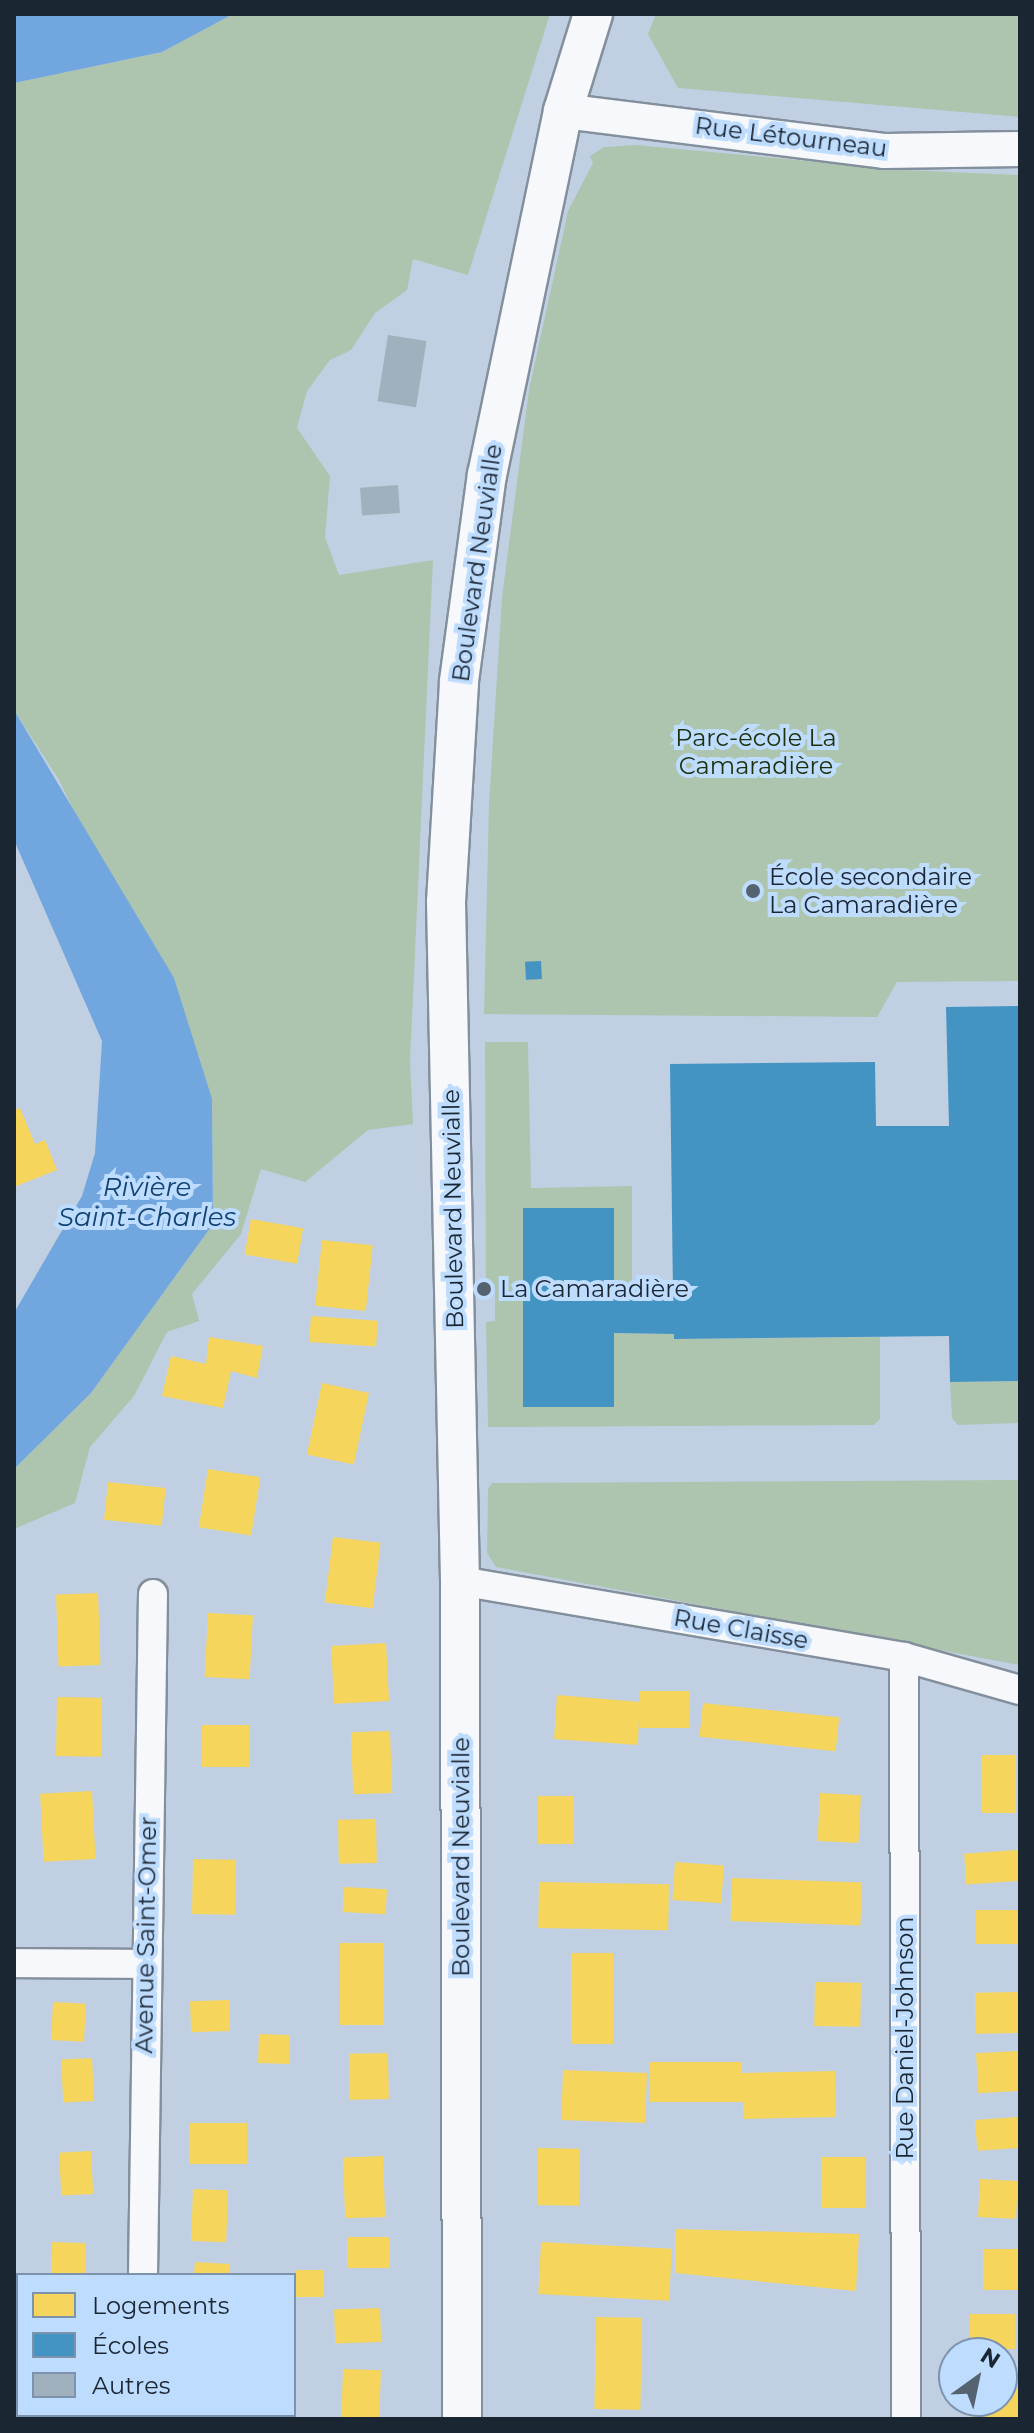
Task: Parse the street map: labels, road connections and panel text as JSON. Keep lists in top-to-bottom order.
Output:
{
  "streets": {
    "main road": ["Boulevard Neuvialle"],
    "street": [
      "Rue Létourneau",
      "Rue Claisse",
      "Avenue Saint-Omer",
      "Rue Daniel-Johnson"
    ]
  },
  "crossings": [
    ["Rue Létourneau", "Boulevard Neuvialle"],
    ["Boulevard Neuvialle", "Rue Claisse"],
    ["Rue Claisse", "Rue Daniel-Johnson"]
  ],
  "water": ["Rivière Saint-Charles"],
  "parks": ["Parc-école La Camaradière"],
  "places": ["École secondaire La Camaradière", "La Camaradière"],
  "legend": ["Logements", "Écoles", "Autres"],
  "north": "top right"
}
